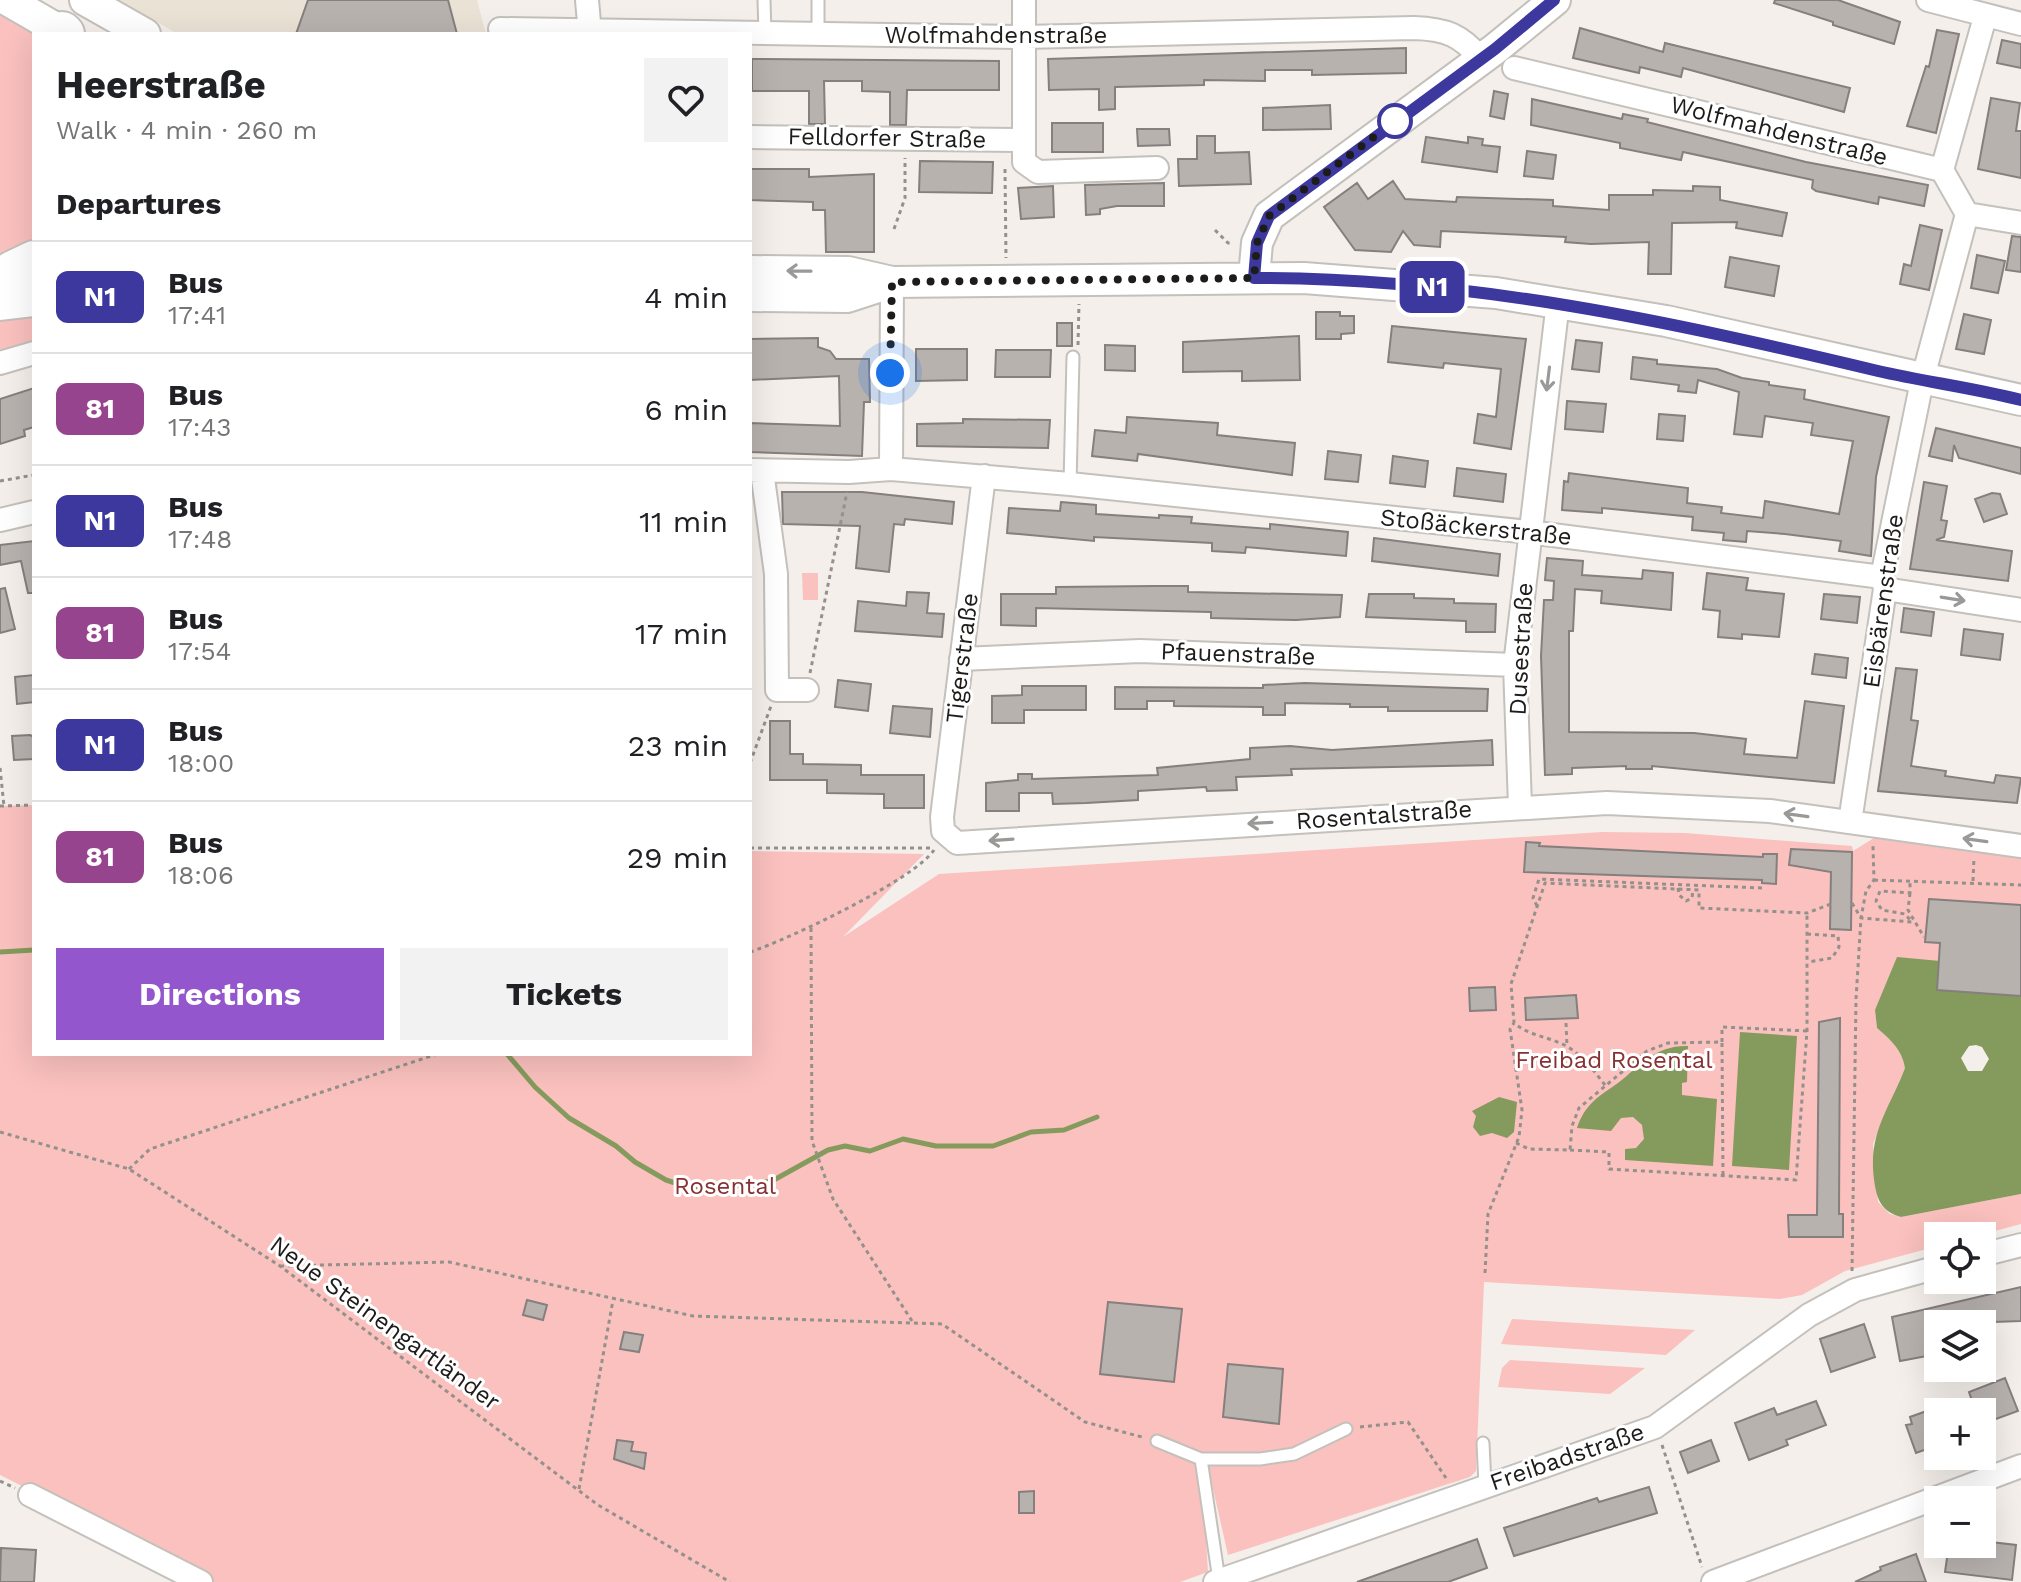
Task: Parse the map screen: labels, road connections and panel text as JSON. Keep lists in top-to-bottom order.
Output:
{
  "streets": {
    "street": [
      "Wolfmahdenstraße",
      "Felldorfer Straße",
      "Stoßäckerstraße",
      "Eisbärenstraße",
      "Dusestraße",
      "Pfauenstraße",
      "Tigerstraße",
      "Rosentalstraße",
      "Freibadstraße"
    ],
    "path": ["Neue Steinengartländer"]
  },
  "crossings": [
    ["Stoßäckerstraße", "Eisbärenstraße"],
    ["Stoßäckerstraße", "Dusestraße"],
    ["Stoßäckerstraße", "Tigerstraße"],
    ["Eisbärenstraße", "Rosentalstraße"],
    ["Dusestraße", "Pfauenstraße"],
    ["Dusestraße", "Rosentalstraße"],
    ["Pfauenstraße", "Tigerstraße"],
    ["Tigerstraße", "Rosentalstraße"]
  ],
  "one_way": ["Dusestraße", "Rosentalstraße"],
  "parks": ["Freibad Rosental", "Rosental"],
  "lines": ["bus line N1"],
  "page": {
    "on_map": "N1",
    "heading": [
      ["Heerstraße", "Walk · 4 min · 260 m"],
      "Departures"
    ],
    "list": [
      {
        "mark": "N1",
        "name": "Bus",
        "note": "17:41",
        "value": "4 min"
      },
      {
        "mark": "81",
        "name": "Bus",
        "note": "17:43",
        "value": "6 min"
      },
      {
        "mark": "N1",
        "name": "Bus",
        "note": "17:48",
        "value": "11 min"
      },
      {
        "mark": "81",
        "name": "Bus",
        "note": "17:54",
        "value": "17 min"
      },
      {
        "mark": "N1",
        "name": "Bus",
        "note": "18:00",
        "value": "23 min"
      },
      {
        "mark": "81",
        "name": "Bus",
        "note": "18:06",
        "value": "29 min"
      }
    ],
    "buttons": ["Directions", "Tickets"],
    "map_buttons": ["+", "−"]
  }
}
